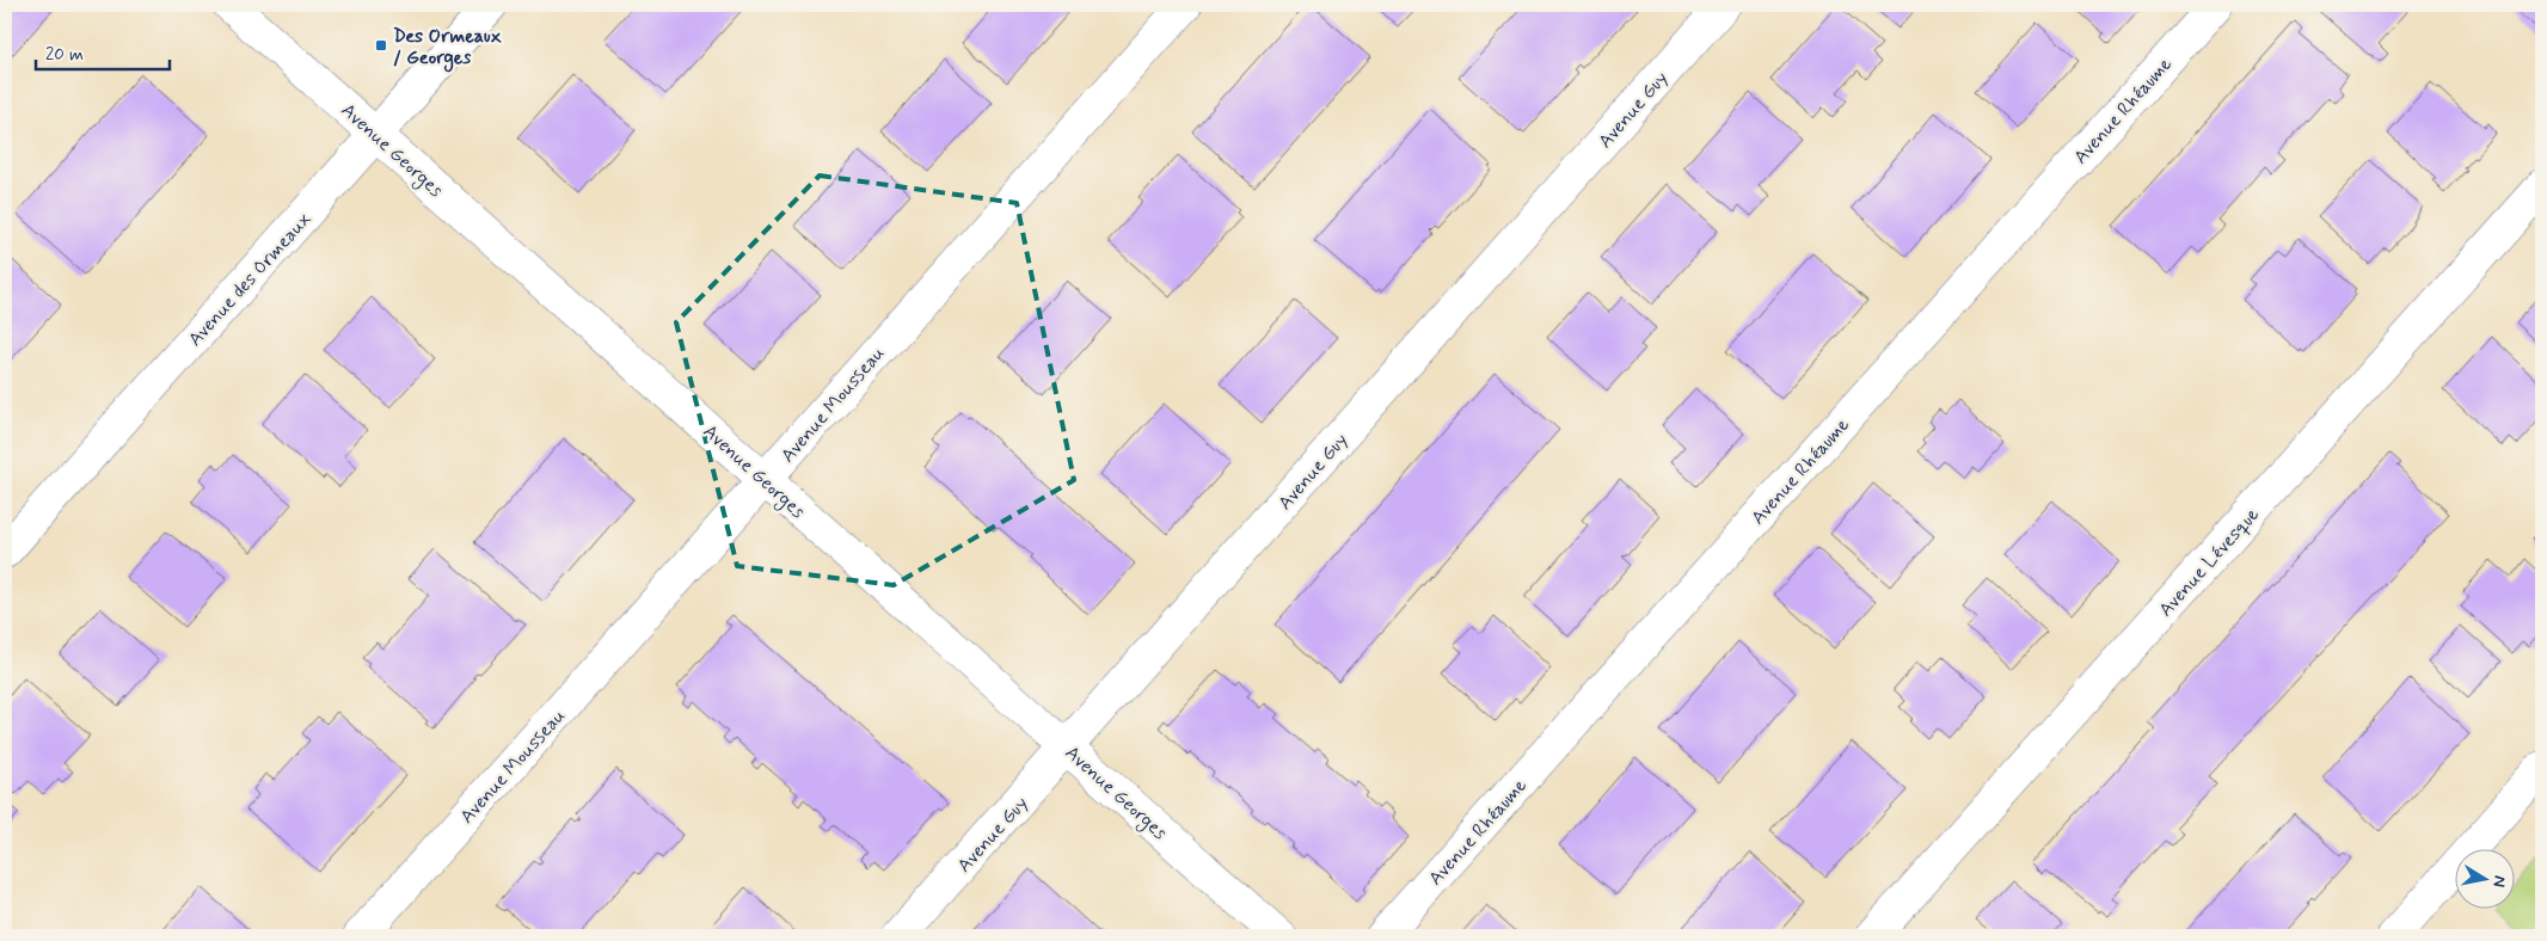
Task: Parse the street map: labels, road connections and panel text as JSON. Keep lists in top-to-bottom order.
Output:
{
  "streets": {
    "street": [
      "Avenue Guy",
      "Avenue Rhéaume",
      "Avenue Georges",
      "Avenue des Ormeaux",
      "Avenue Mousseau",
      "Avenue Lévesque"
    ]
  },
  "crossings": [
    ["Avenue Guy", "Avenue Georges"],
    ["Avenue Georges", "Avenue des Ormeaux"],
    ["Avenue Georges", "Avenue Mousseau"]
  ],
  "places": {
    "transit": ["Des Ormeaux / Georges"]
  },
  "scale_bar": "20 m",
  "north": "right"
}
